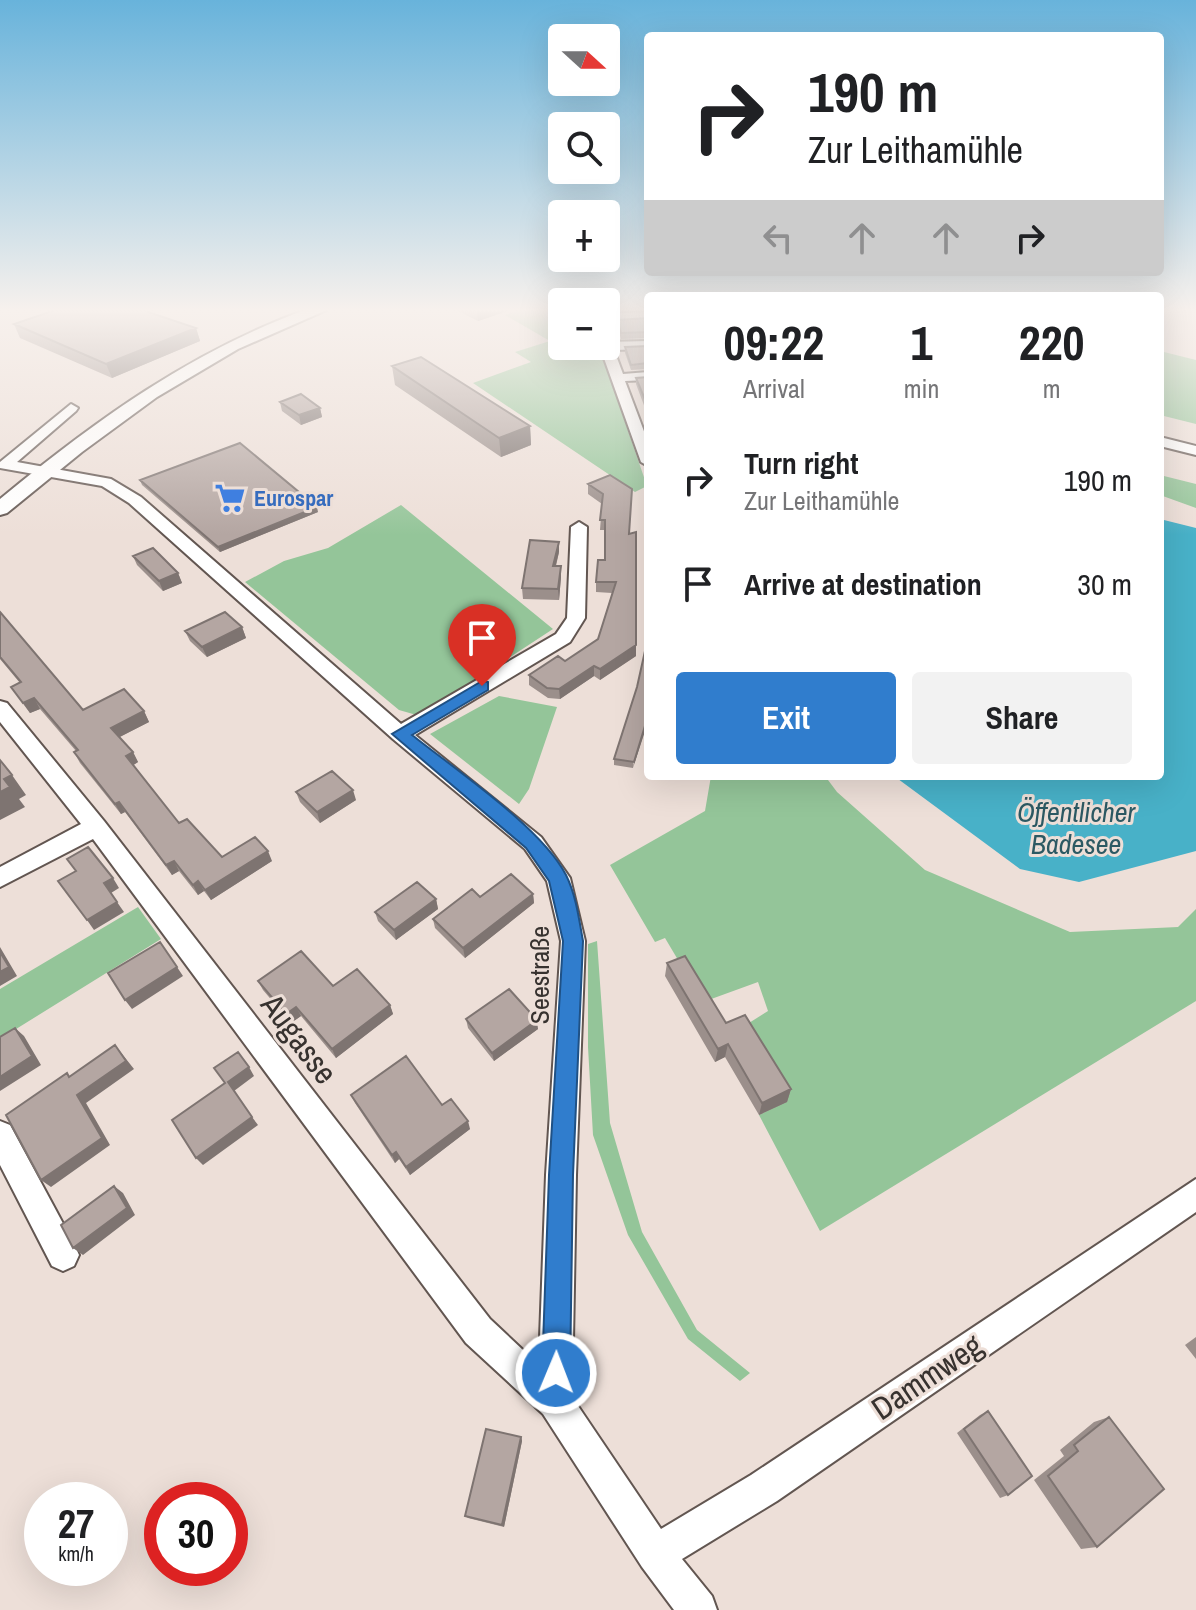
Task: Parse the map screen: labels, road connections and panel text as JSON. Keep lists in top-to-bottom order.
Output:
{
  "streets": {
    "street": ["Seestraße", "Augasse", "Dammweg"]
  },
  "crossings": [
    ["Seestraße", "Augasse"],
    ["Augasse", "Dammweg"]
  ],
  "water": ["Öffentlicher Badesee"],
  "places": {
    "supermarket": ["Eurospar"]
  },
  "north": "right",
  "page": {
    "map_buttons": ["+", "−"],
    "turn": ["190 m", "Zur Leithamühle"],
    "eta": [
      "09:22",
      "Arrival",
      "1",
      "min",
      "220",
      "m"
    ],
    "list": [
      {
        "name": "Turn right",
        "note": "Zur Leithamühle",
        "value": "190 m"
      },
      {
        "name": "Arrive at destination",
        "value": "30 m"
      }
    ],
    "buttons": ["Exit", "Share"],
    "speed": "27 km/h",
    "limit": "30"
  }
}
